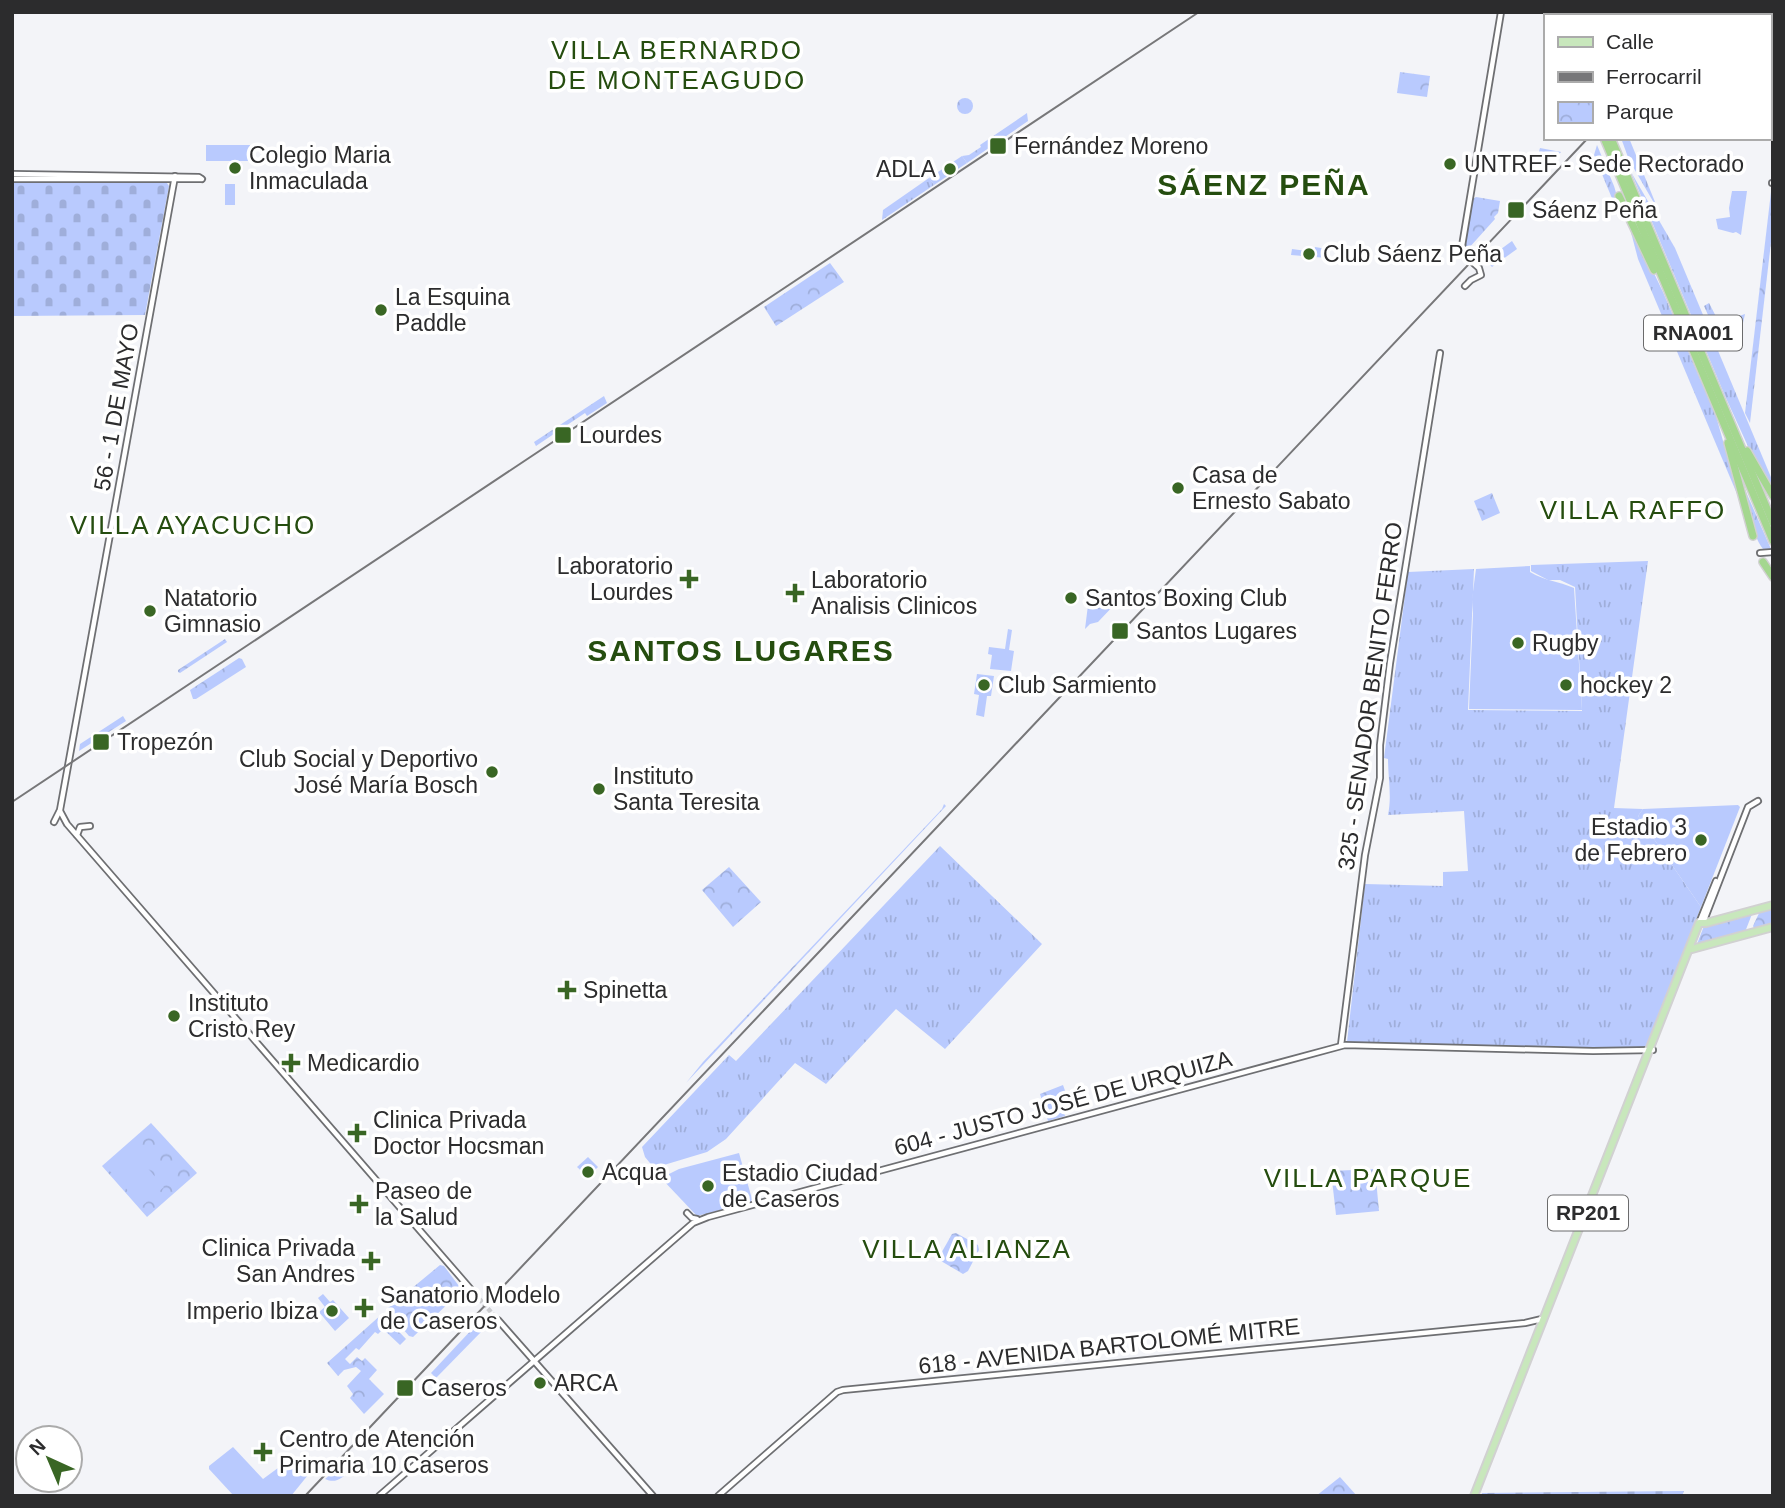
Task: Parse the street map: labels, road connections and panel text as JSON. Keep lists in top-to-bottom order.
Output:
{
  "streets": {
    "highway": ["RNA001"],
    "main road": [
      "56 - 1 DE MAYO",
      "325 - SENADOR BENITO FERRO",
      "604 - JUSTO JOSÉ DE URQUIZA",
      "RP201",
      "618 - AVENIDA BARTOLOMÉ MITRE"
    ]
  },
  "crossings": [
    ["325 - SENADOR BENITO FERRO", "604 - JUSTO JOSÉ DE URQUIZA"],
    ["604 - JUSTO JOSÉ DE URQUIZA", "RP201"],
    ["RP201", "618 - AVENIDA BARTOLOMÉ MITRE"]
  ],
  "districts": [
    "VILLA BERNARDO DE MONTEAGUDO",
    "SÁENZ PEÑA",
    "VILLA RAFFO",
    "VILLA AYACUCHO",
    "SANTOS LUGARES",
    "VILLA PARQUE",
    "VILLA ALIANZA"
  ],
  "places": {
    "transit": [
      "Fernández Moreno",
      "Sáenz Peña",
      "Lourdes",
      "Santos Lugares",
      "Tropezón",
      "Caseros"
    ],
    "other": [
      "UNTREF - Sede Rectorado",
      "Colegio Maria Inmaculada",
      "ADLA",
      "Club Sáenz Peña",
      "La Esquina Paddle",
      "Casa de Ernesto Sabato",
      "Santos Boxing Club",
      "Natatorio Gimnasio",
      "Rugby",
      "Club Sarmiento",
      "hockey 2",
      "Club Social y Deportivo José María Bosch",
      "Instituto Santa Teresita",
      "Estadio 3 de Febrero",
      "Instituto Cristo Rey",
      "Acqua",
      "Estadio Ciudad de Caseros",
      "Imperio Ibiza",
      "ARCA"
    ],
    "health": [
      "Laboratorio Lourdes",
      "Laboratorio Analisis Clinicos",
      "Spinetta",
      "Medicardio",
      "Clinica Privada Doctor Hocsman",
      "Paseo de la Salud",
      "Clinica Privada San Andres",
      "Sanatorio Modelo de Caseros",
      "Centro de Atención Primaria 10 Caseros"
    ]
  },
  "legend": ["Calle", "Ferrocarril", "Parque"],
  "north": "top left"
}
